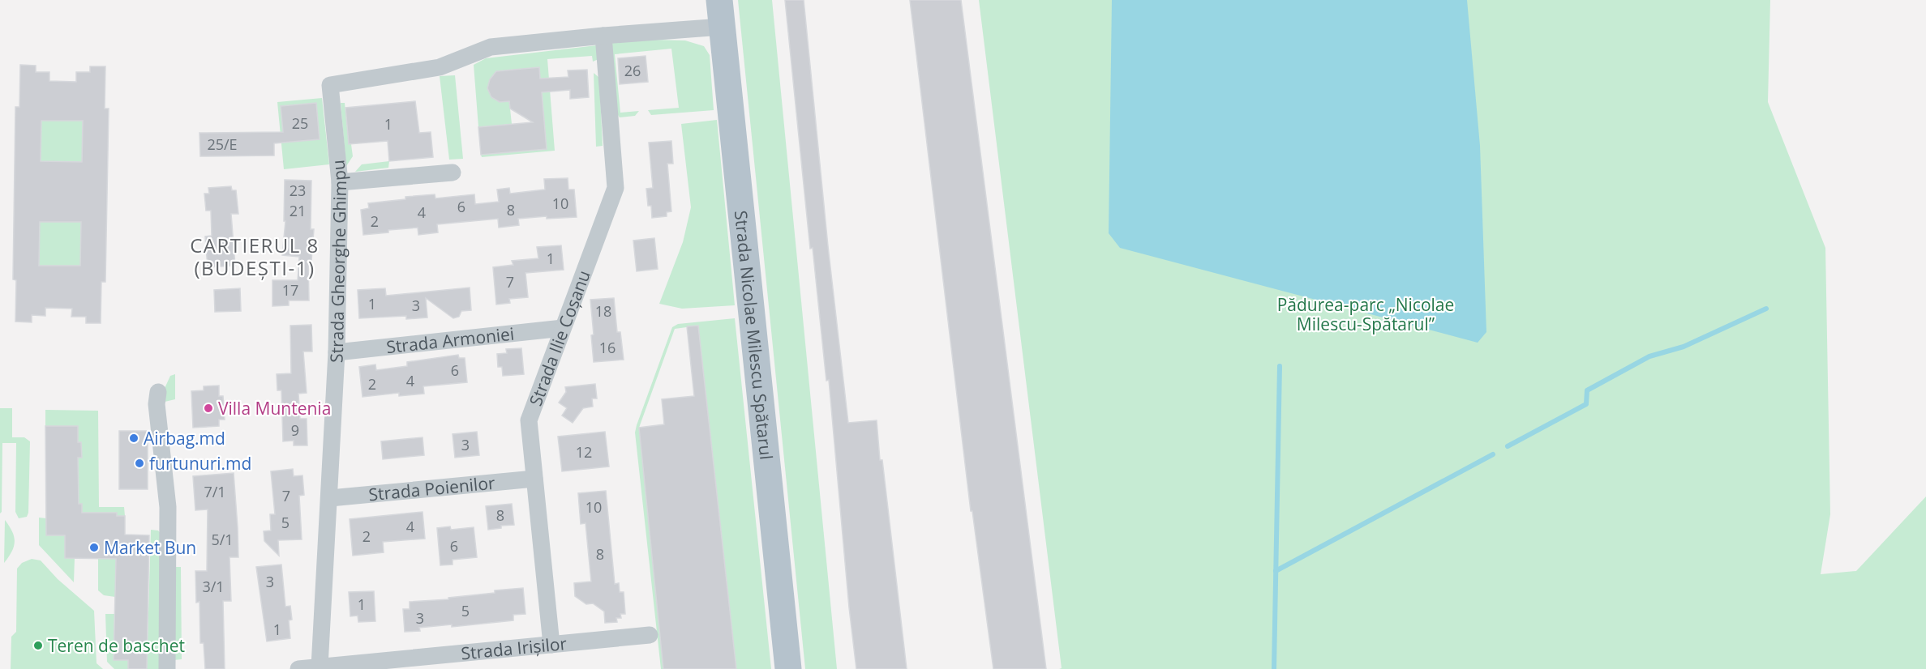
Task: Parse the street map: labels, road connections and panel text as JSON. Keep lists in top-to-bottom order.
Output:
{
  "streets": {
    "main road": ["Strada Nicolae Milescu Spătarul"],
    "street": [
      "Strada Gheorghe Ghimpu",
      "Strada Ilie Coșanu",
      "Strada Armoniei",
      "Strada Poienilor",
      "Strada Irișilor"
    ]
  },
  "crossings": [
    ["Strada Gheorghe Ghimpu", "Strada Nicolae Milescu Spătarul"],
    ["Strada Gheorghe Ghimpu", "Strada Ilie Coșanu"],
    ["Strada Gheorghe Ghimpu", "Strada Armoniei"],
    ["Strada Gheorghe Ghimpu", "Strada Poienilor"],
    ["Strada Gheorghe Ghimpu", "Strada Irișilor"],
    ["Strada Ilie Coșanu", "Strada Armoniei"],
    ["Strada Ilie Coșanu", "Strada Poienilor"],
    ["Strada Ilie Coșanu", "Strada Irișilor"]
  ],
  "districts": ["CARTIERUL 8 (BUDEȘTI-1)"],
  "parks": ["Pădurea-parc „Nicolae Milescu-Spătarul”"],
  "places": [
    "Villa Muntenia",
    "Airbag.md",
    "furtunuri.md",
    "Market Bun",
    "Teren de baschet"
  ],
  "house_numbers": [
    "26",
    "25",
    "1",
    "25/E",
    "23",
    "10",
    "6",
    "8",
    "21",
    "4",
    "2",
    "1",
    "7",
    "17",
    "1",
    "3",
    "18",
    "16",
    "6",
    "4",
    "2",
    "9",
    "3",
    "12",
    "7/1",
    "7",
    "10",
    "8",
    "5",
    "4",
    "2",
    "5/1",
    "6",
    "8",
    "3",
    "3/1",
    "1",
    "5",
    "3",
    "1"
  ]
}
